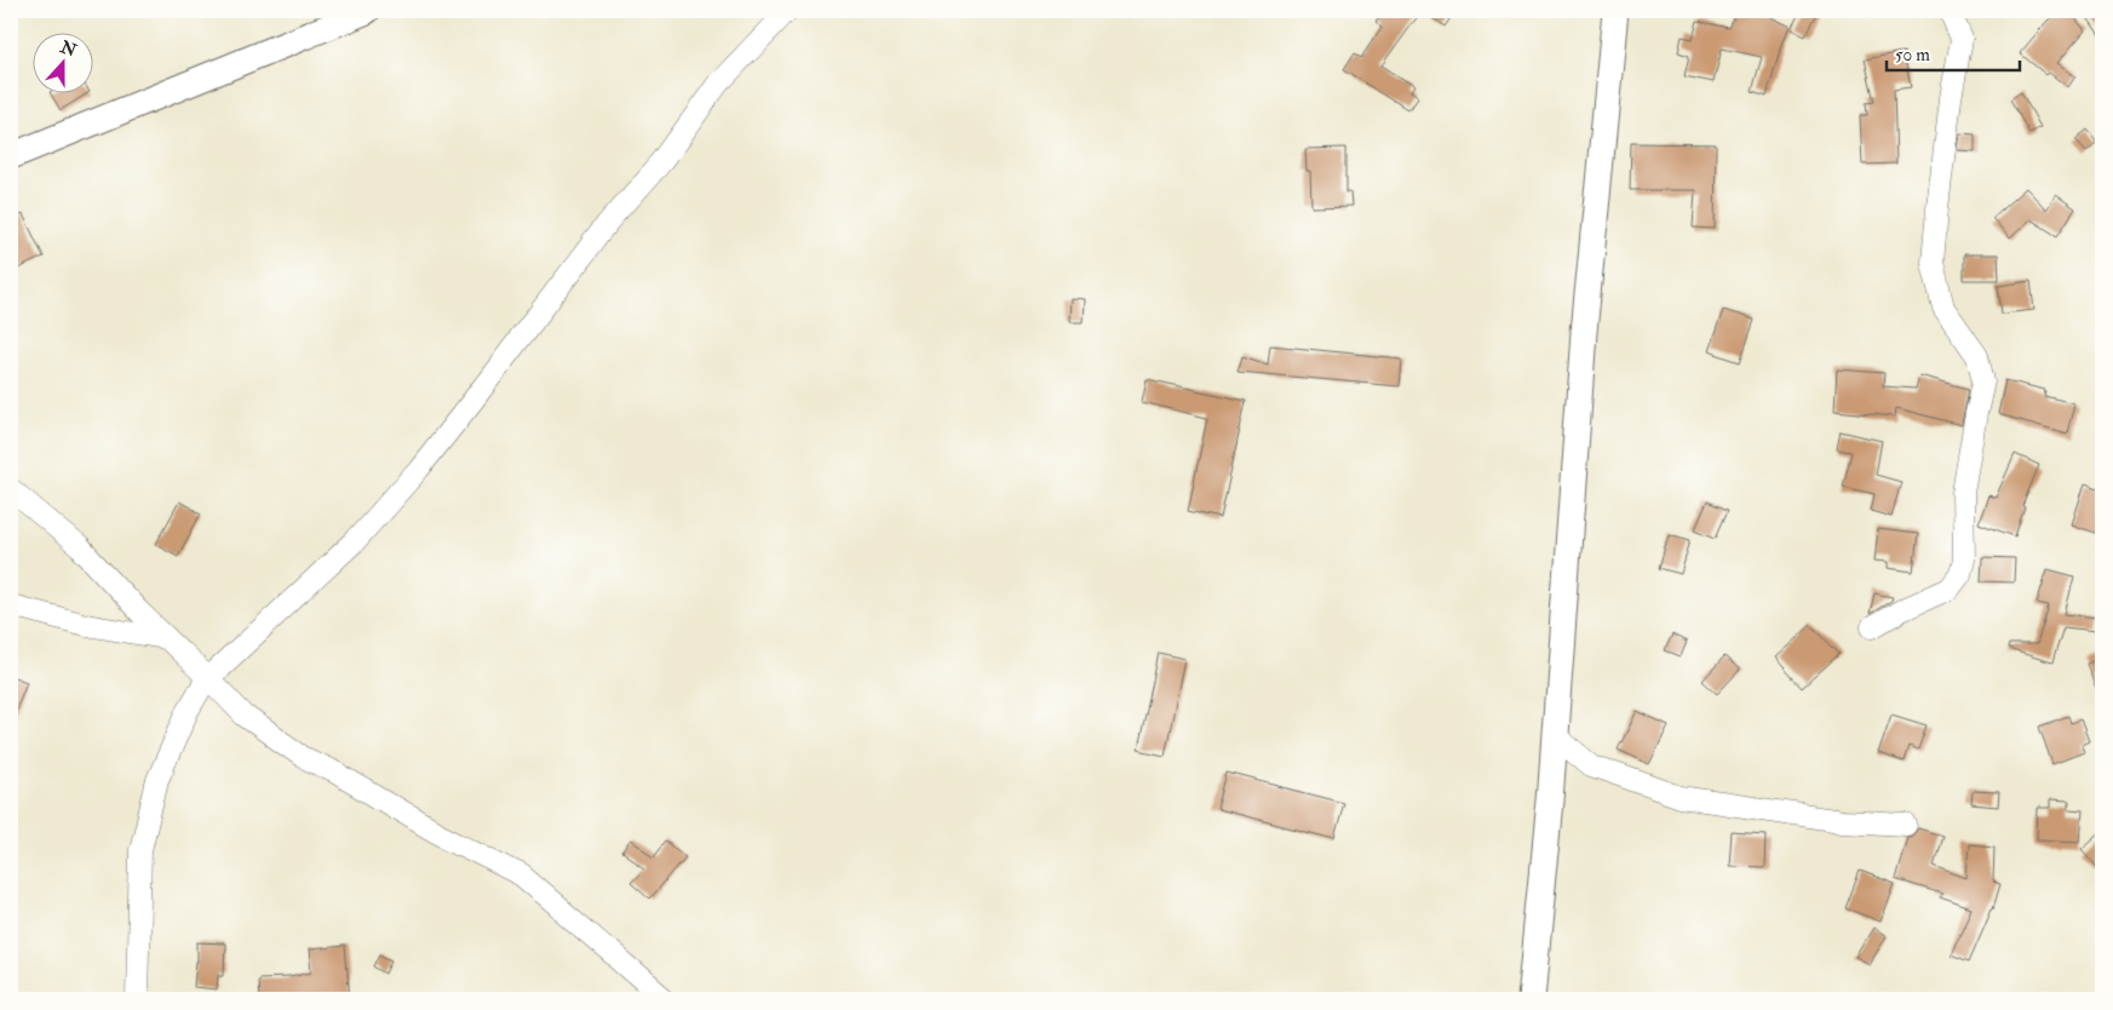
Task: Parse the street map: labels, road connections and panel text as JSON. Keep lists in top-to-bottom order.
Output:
{
  "scale_bar": "50 m",
  "north": "top"
}
